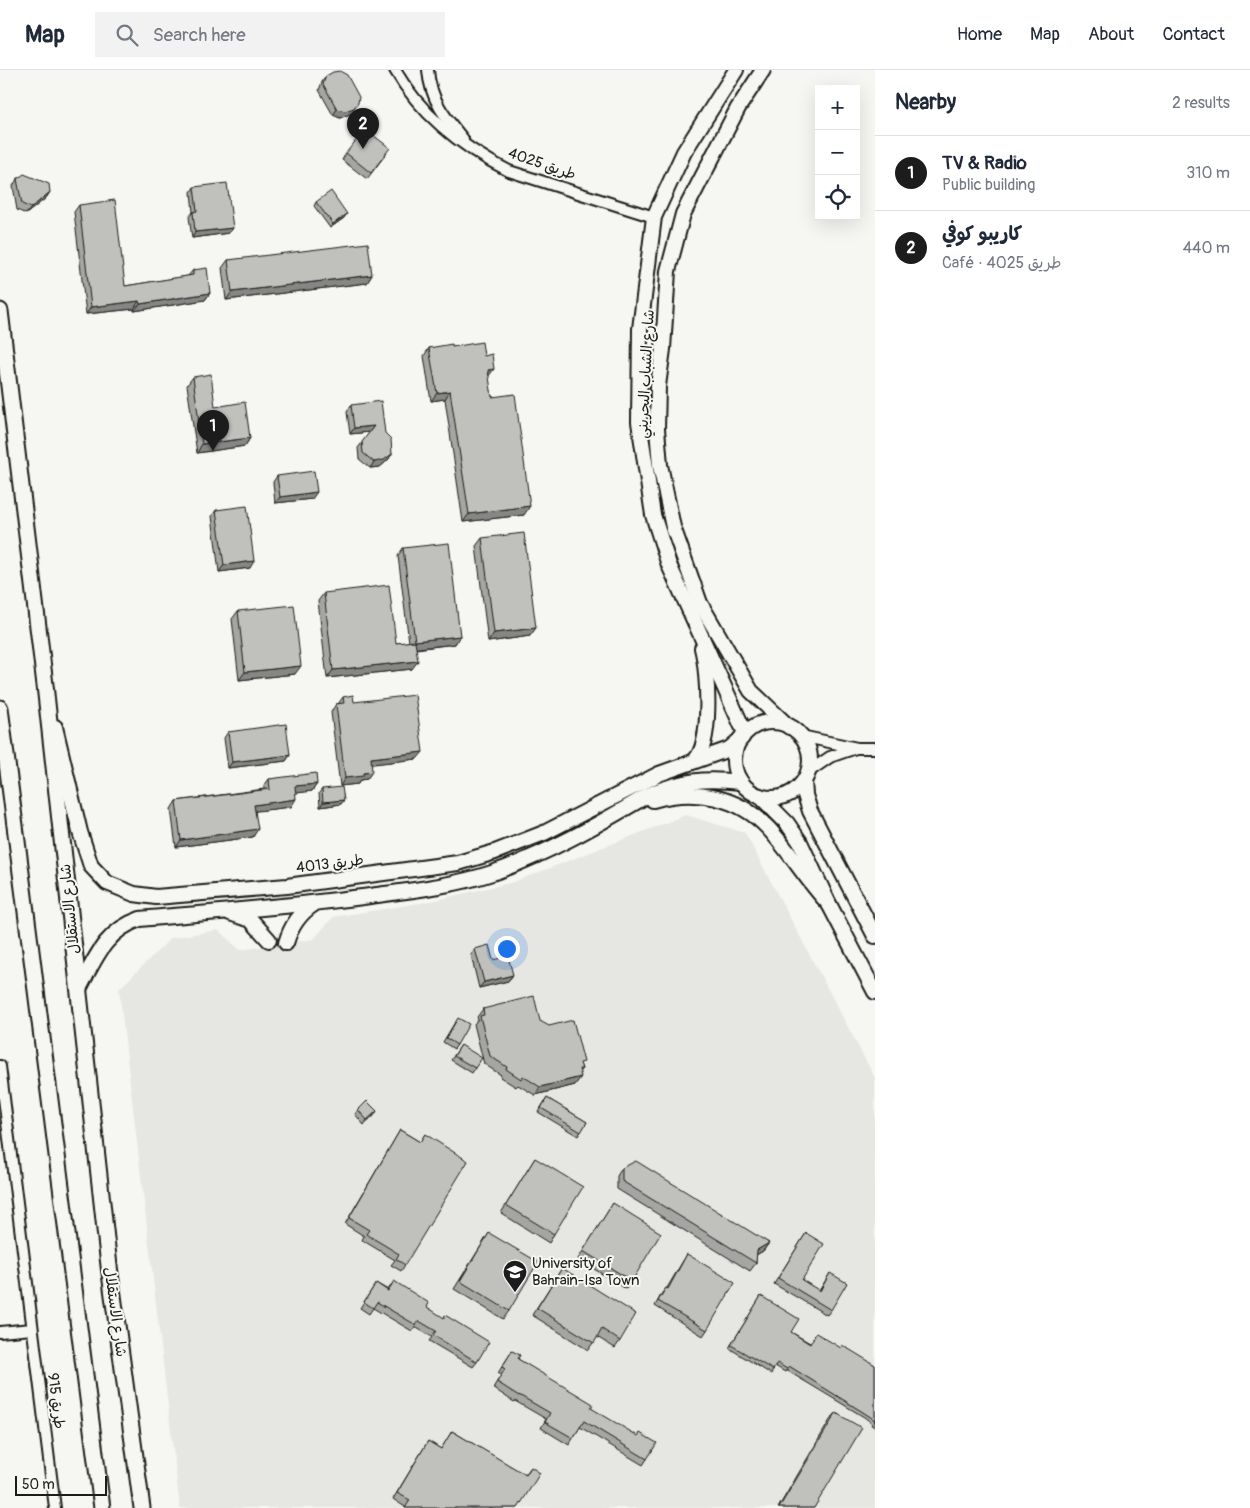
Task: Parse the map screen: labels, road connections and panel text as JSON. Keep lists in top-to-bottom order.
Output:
{
  "streets": {
    "main road": ["شارع الاستقلال"],
    "street": [
      "طريق 4025",
      "شارع الشباب البحريني",
      "طريق 4013",
      "طريق 915"
    ]
  },
  "crossings": [
    ["طريق 4025", "شارع الشباب البحريني"],
    ["شارع الشباب البحريني", "طريق 4013"],
    ["طريق 4013", "شارع الاستقلال"]
  ],
  "places": {
    "school or university": ["University of Bahrain-Isa Town"]
  },
  "scale_bar": "50 m",
  "page": {
    "header": "Map",
    "search": "Search here",
    "nav": [
      "Home",
      "Map",
      "About",
      "Contact"
    ],
    "heading": ["Nearby", "2 results"],
    "map_buttons": ["+", "−"],
    "pins": ["2", "1"],
    "list": [
      {
        "mark": "1",
        "name": "TV & Radio",
        "note": "Public building",
        "value": "310 m"
      },
      {
        "mark": "2",
        "name": "كاريبو كوفي",
        "note": "Café · طريق 4025",
        "value": "440 m"
      }
    ],
    "scale": "50 m"
  }
}
